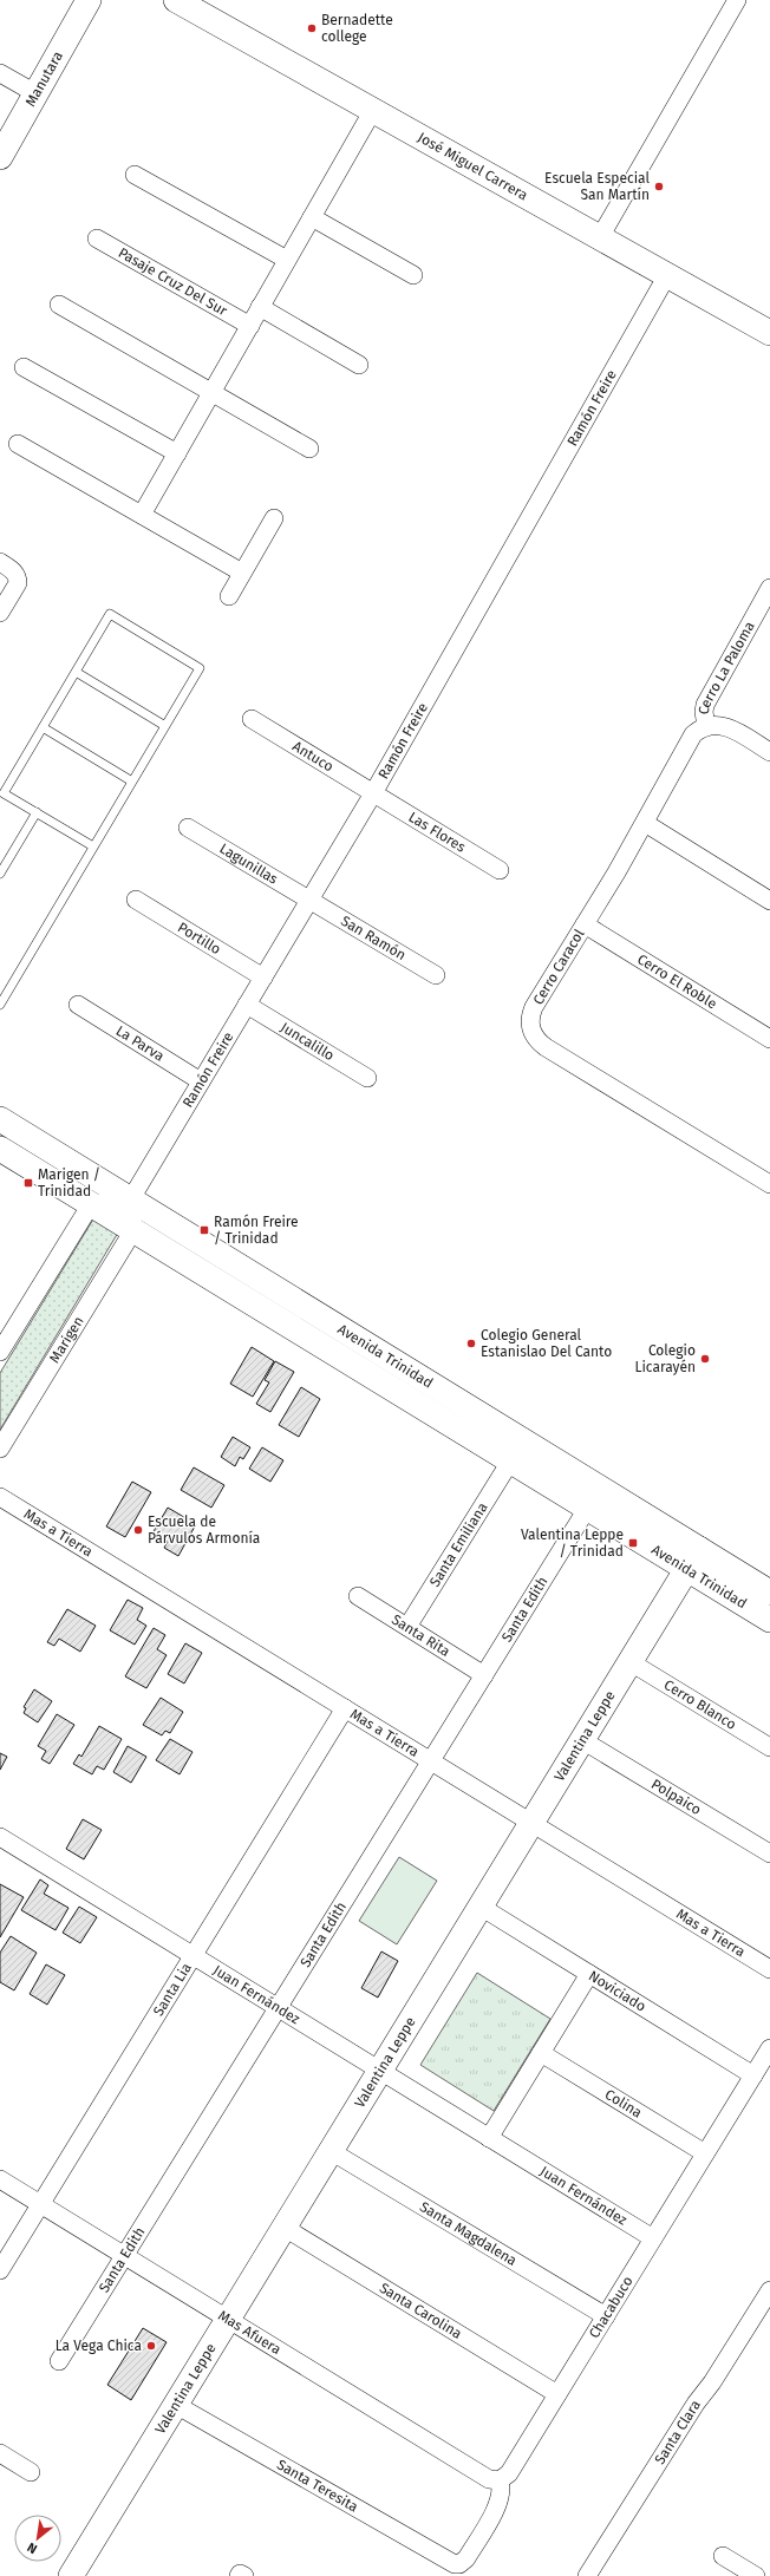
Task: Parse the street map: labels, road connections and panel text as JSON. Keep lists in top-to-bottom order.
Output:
{
  "streets": {
    "main road": [
      "Manutara",
      "José Miguel Carrera",
      "Avenida Trinidad",
      "Valentina Leppe"
    ],
    "street": [
      "Pasaje Cruz Del Sur",
      "Ramón Freire",
      "Cerro La Paloma",
      "Antuco",
      "Las Flores",
      "Lagunillas",
      "San Ramón",
      "Portillo",
      "Cerro Caracol",
      "Cerro El Roble",
      "Juncalillo",
      "La Parva",
      "Marigen",
      "Mas a Tierra",
      "Santa Emiliana",
      "Santa Edith",
      "Santa Rita",
      "Cerro Blanco",
      "Polpaico",
      "Santa Lia",
      "Noviciado",
      "Juan Fernández",
      "Colina",
      "Santa Magdalena",
      "Chacabuco",
      "Santa Carolina",
      "Mas Afuera",
      "Santa Clara",
      "Santa Teresita"
    ]
  },
  "crossings": [
    ["José Miguel Carrera", "Ramón Freire"],
    ["Ramón Freire", "Antuco"],
    ["Ramón Freire", "Las Flores"],
    ["Ramón Freire", "Lagunillas"],
    ["Ramón Freire", "San Ramón"],
    ["Ramón Freire", "Portillo"],
    ["Ramón Freire", "Juncalillo"],
    ["Ramón Freire", "La Parva"],
    ["Ramón Freire", "Avenida Trinidad"],
    ["Cerro La Paloma", "Cerro Caracol"],
    ["Antuco", "Las Flores"],
    ["Lagunillas", "San Ramón"],
    ["Cerro Caracol", "Cerro El Roble"],
    ["Marigen", "Avenida Trinidad"],
    ["Avenida Trinidad", "Santa Emiliana"],
    ["Avenida Trinidad", "Santa Edith"],
    ["Avenida Trinidad", "Valentina Leppe"],
    ["Mas a Tierra", "Santa Edith"],
    ["Mas a Tierra", "Valentina Leppe"],
    ["Mas a Tierra", "Santa Lia"],
    ["Santa Emiliana", "Santa Rita"],
    ["Santa Edith", "Santa Rita"],
    ["Santa Edith", "Juan Fernández"],
    ["Santa Edith", "Mas Afuera"],
    ["Cerro Blanco", "Valentina Leppe"],
    ["Valentina Leppe", "Polpaico"],
    ["Valentina Leppe", "Noviciado"],
    ["Valentina Leppe", "Juan Fernández"],
    ["Valentina Leppe", "Santa Magdalena"],
    ["Valentina Leppe", "Santa Carolina"],
    ["Valentina Leppe", "Mas Afuera"],
    ["Valentina Leppe", "Santa Teresita"],
    ["Santa Lia", "Juan Fernández"],
    ["Santa Lia", "Mas Afuera"],
    ["Noviciado", "Chacabuco"],
    ["Juan Fernández", "Chacabuco"],
    ["Colina", "Chacabuco"],
    ["Santa Magdalena", "Chacabuco"],
    ["Chacabuco", "Santa Carolina"],
    ["Chacabuco", "Mas Afuera"],
    ["Chacabuco", "Santa Teresita"],
    ["Mas Afuera", "Santa Teresita"]
  ],
  "places": {
    "other": [
      "Bernadette college",
      "Escuela Especial San Martín",
      "Colegio General Estanislao Del Canto",
      "Colegio Licarayén",
      "Escuela de Párvulos Armonía",
      "La Vega Chica"
    ],
    "transit": ["Marigen / Trinidad", "Ramón Freire / Trinidad", "Valentina Leppe / Trinidad"]
  },
  "north": "bottom left"
}
